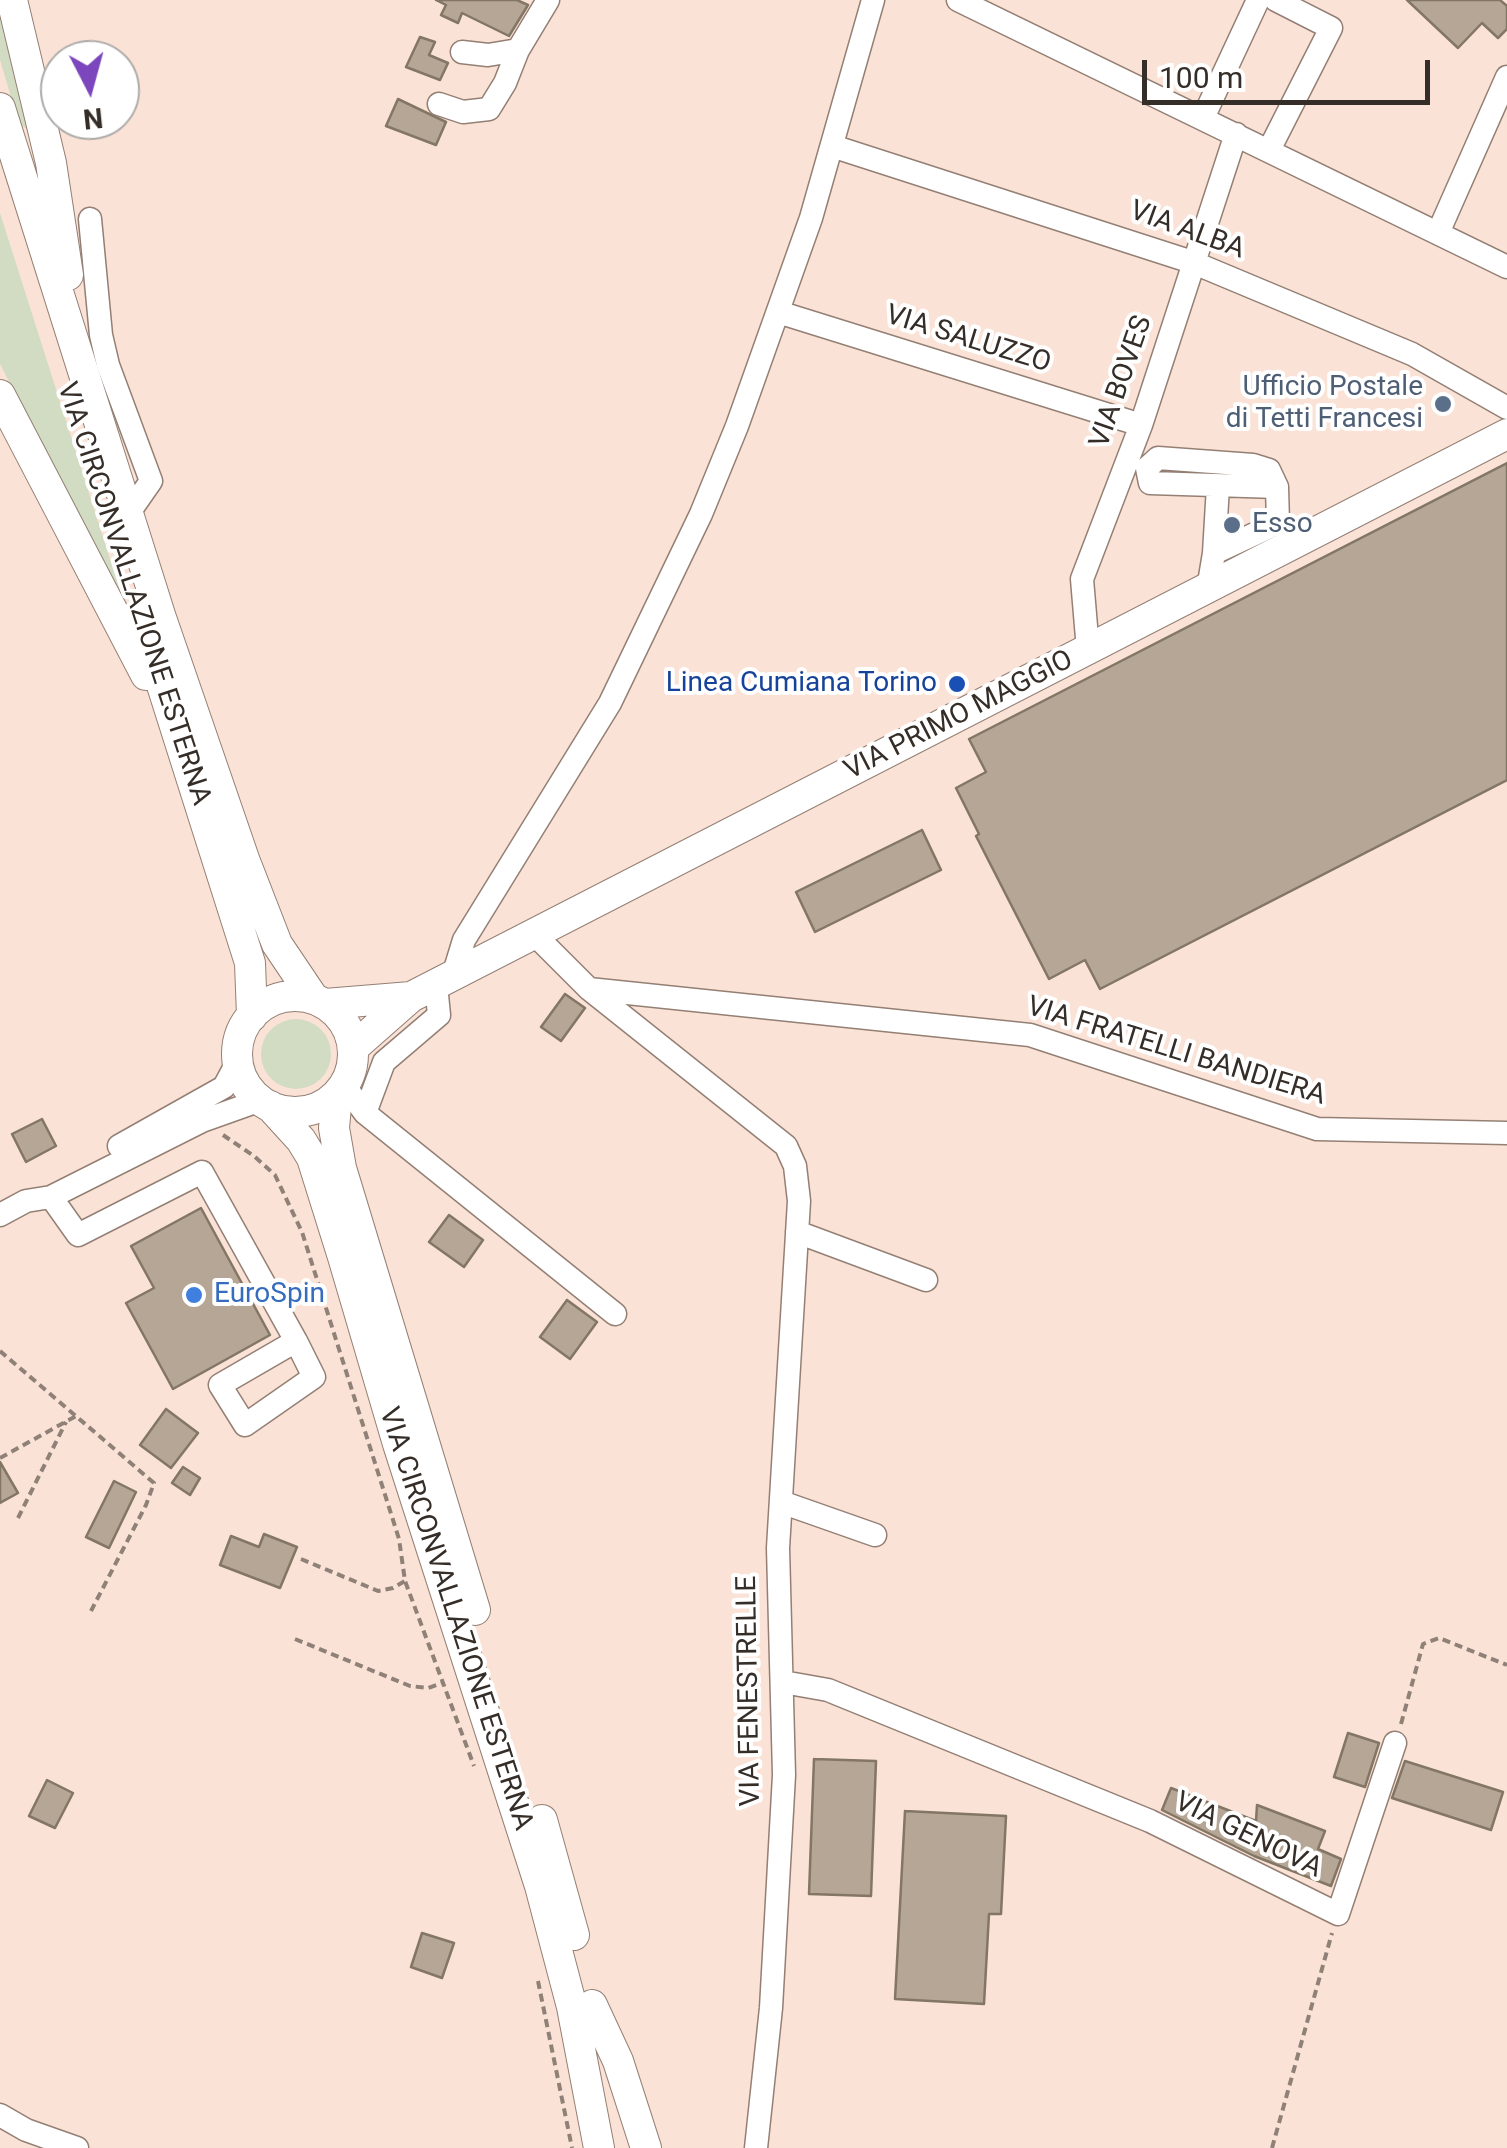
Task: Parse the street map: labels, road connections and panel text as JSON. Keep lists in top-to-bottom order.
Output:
{
  "streets": {
    "main road": ["VIA CIRCONVALLAZIONE ESTERNA", "VIA PRIMO MAGGIO"],
    "street": [
      "VIA ALBA",
      "VIA SALUZZO",
      "VIA BOVES",
      "VIA FRATELLI BANDIERA",
      "VIA FENESTRELLE",
      "VIA GENOVA"
    ]
  },
  "crossings": [
    ["VIA ALBA", "VIA BOVES"],
    ["VIA SALUZZO", "VIA BOVES"],
    ["VIA BOVES", "VIA PRIMO MAGGIO"],
    ["VIA CIRCONVALLAZIONE ESTERNA", "VIA PRIMO MAGGIO"],
    ["VIA PRIMO MAGGIO", "VIA FENESTRELLE"],
    ["VIA FRATELLI BANDIERA", "VIA FENESTRELLE"],
    ["VIA FENESTRELLE", "VIA GENOVA"]
  ],
  "places": [
    "Ufficio Postale di Tetti Francesi",
    "Esso",
    "Linea Cumiana Torino",
    "EuroSpin"
  ],
  "scale_bar": "100 m",
  "north": "bottom"
}
